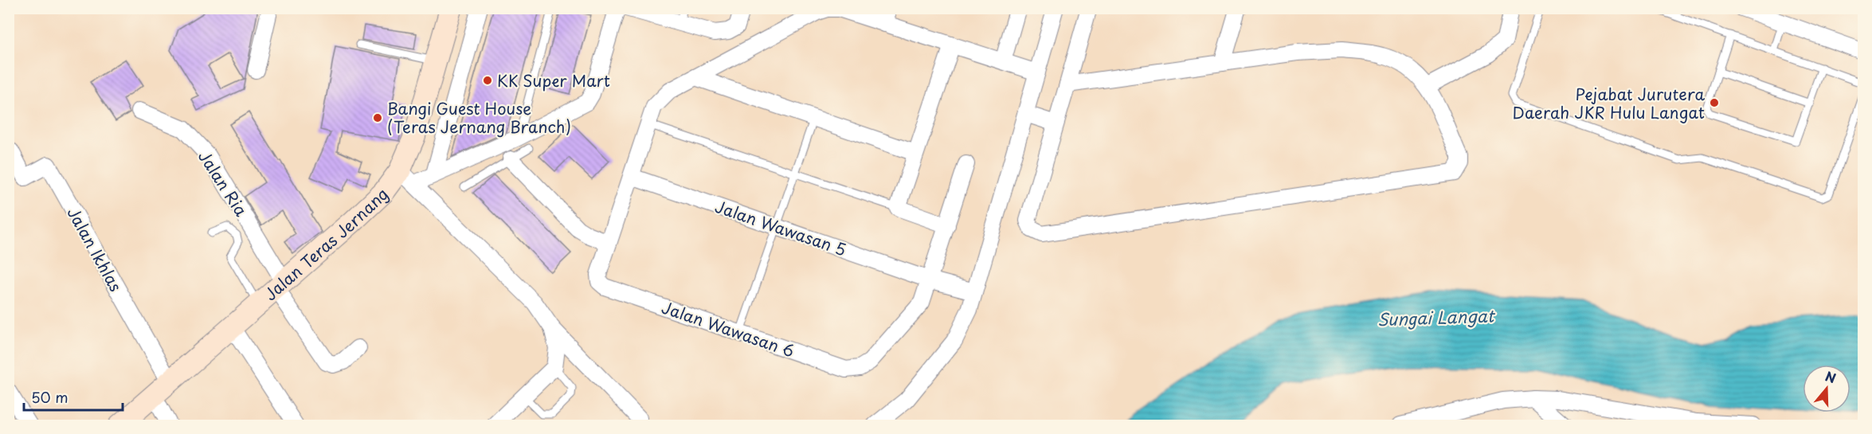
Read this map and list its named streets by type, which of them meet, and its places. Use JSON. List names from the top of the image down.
{
  "streets": {
    "main road": ["Jalan Teras Jernang"],
    "street": [
      "Jalan Ria",
      "Jalan Wawasan 5",
      "Jalan Ikhlas",
      "Jalan Wawasan 6"
    ]
  },
  "crossings": [
    ["Jalan Ria", "Jalan Teras Jernang"],
    ["Jalan Wawasan 5", "Jalan Wawasan 6"],
    ["Jalan Teras Jernang", "Jalan Ikhlas"]
  ],
  "water": ["Sungai Langat"],
  "places": ["KK Super Mart", "Pejabat Jurutera Daerah JKR Hulu Langat", "Bangi Guest House (Teras Jernang Branch)"],
  "scale_bar": "50 m",
  "north": "top"
}
